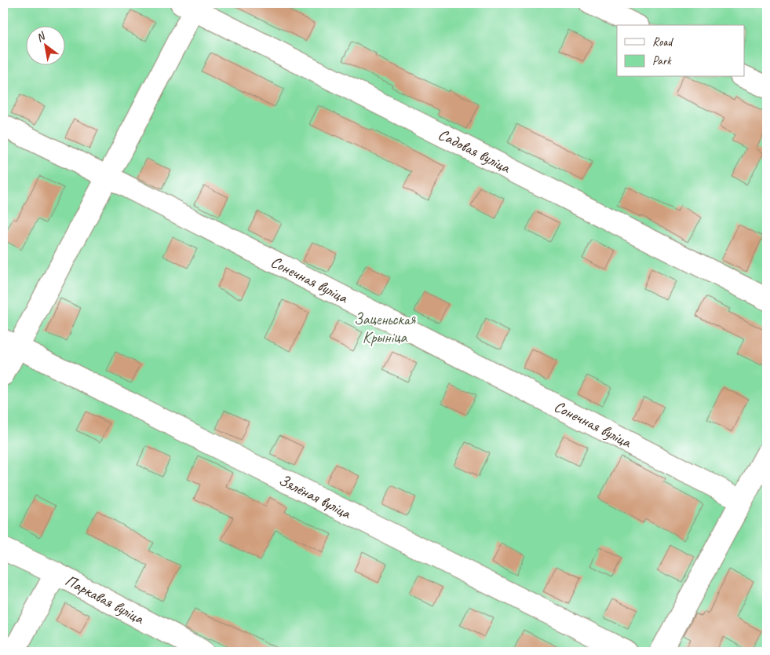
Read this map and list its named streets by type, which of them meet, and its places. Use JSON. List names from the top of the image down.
{
  "streets": {
    "street": [
      "Садовая вуліца",
      "Сонечная вуліца",
      "Зялёная вуліца",
      "Паркавая вуліца"
    ]
  },
  "parks": ["Заценьская Крыніца"],
  "legend": ["Road", "Park"],
  "north": "top left"
}
